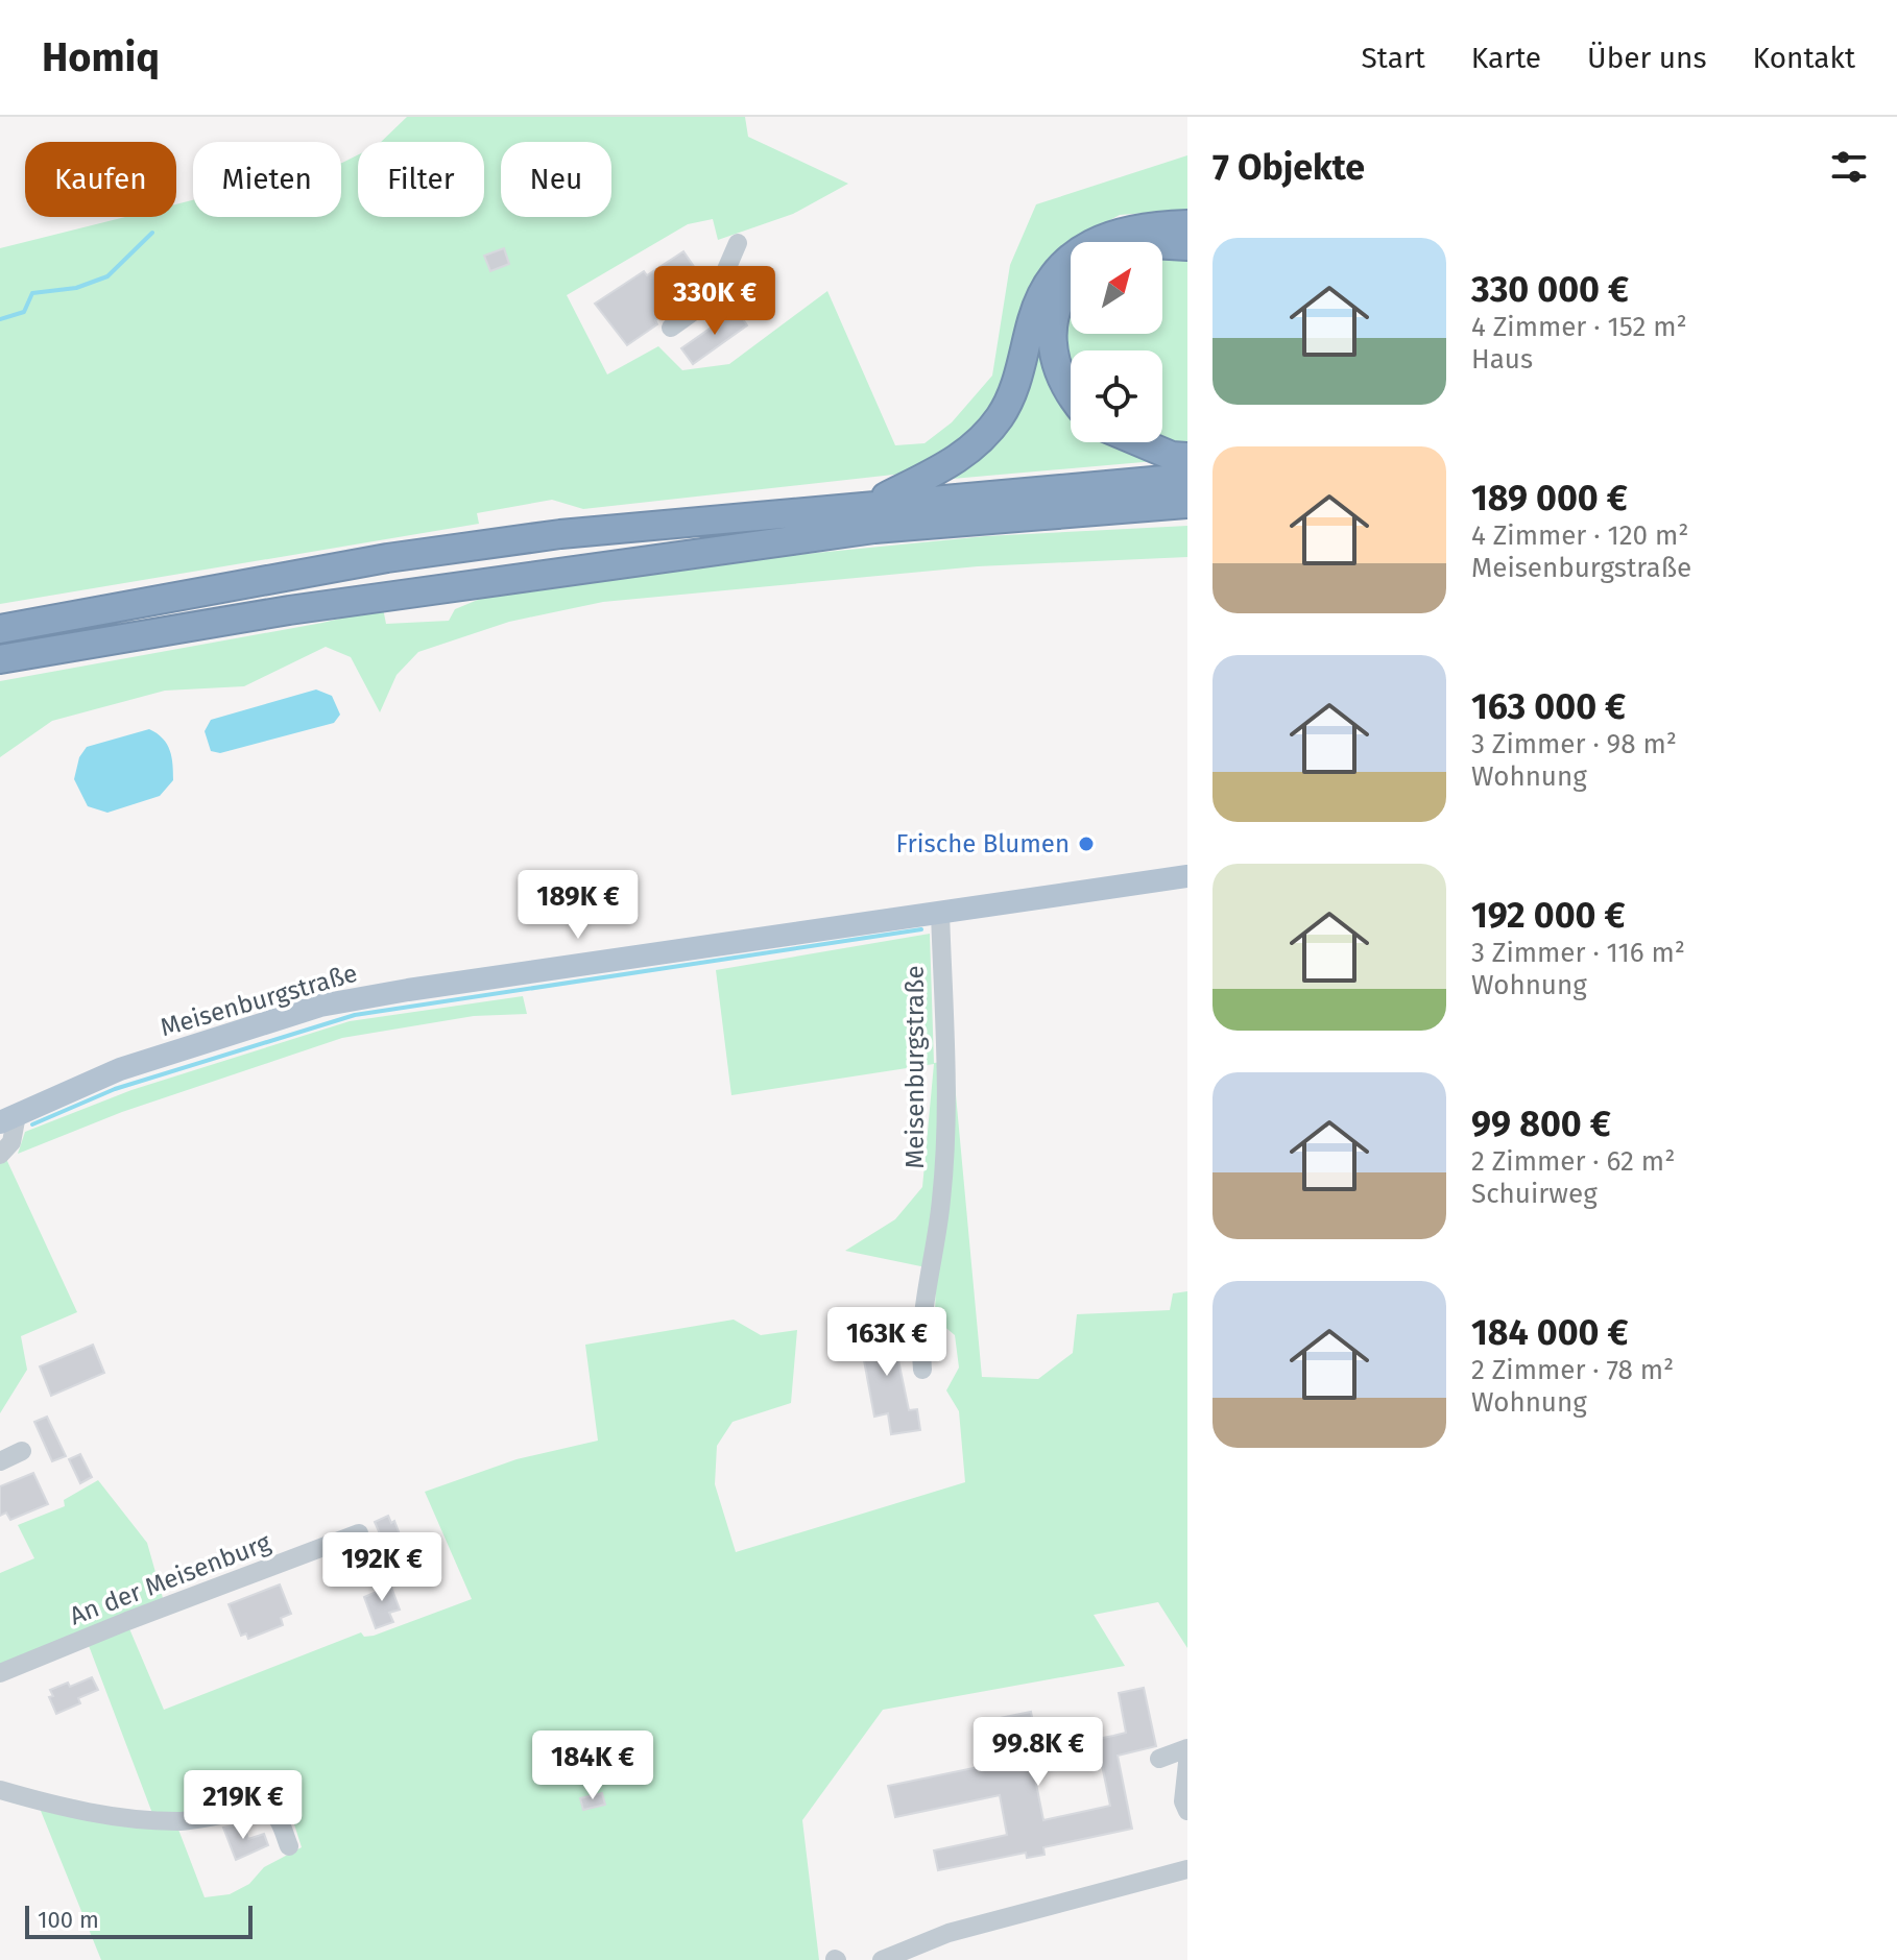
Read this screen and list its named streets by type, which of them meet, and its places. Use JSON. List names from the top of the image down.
{
  "streets": {
    "main road": ["Meisenburgstraße"],
    "street": ["An der Meisenburg"]
  },
  "places": ["Frische Blumen"],
  "scale_bar": "100 m",
  "north": "top right",
  "page": {
    "header": "Homiq",
    "nav": [
      "Start",
      "Karte",
      "Über uns",
      "Kontakt"
    ],
    "heading": "7 Objekte",
    "chip": [
      "Kaufen",
      "Mieten",
      "Filter",
      "Neu"
    ],
    "list": [
      {
        "name": "330 000 €",
        "note": "4 Zimmer · 152 m² · Haus"
      },
      {
        "name": "189 000 €",
        "note": "4 Zimmer · 120 m² · Meisenburgstraße"
      },
      {
        "name": "163 000 €",
        "note": "3 Zimmer · 98 m² · Wohnung"
      },
      {
        "name": "192 000 €",
        "note": "3 Zimmer · 116 m² · Wohnung"
      },
      {
        "name": "99 800 €",
        "note": "2 Zimmer · 62 m² · Schuirweg"
      },
      {
        "name": "184 000 €",
        "note": "2 Zimmer · 78 m² · Wohnung"
      }
    ],
    "price": [
      "330K €",
      "189K €",
      "163K €",
      "192K €",
      "99.8K €",
      "184K €",
      "219K €"
    ],
    "scale": "100 m"
  }
}
